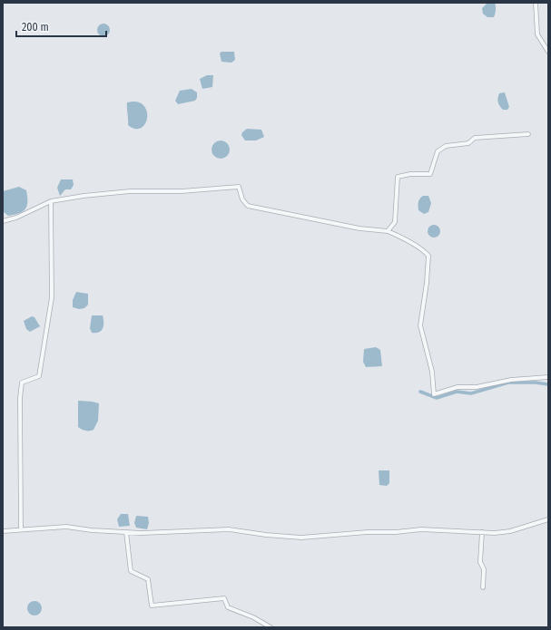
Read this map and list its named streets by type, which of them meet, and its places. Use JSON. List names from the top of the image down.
{
  "scale_bar": "200 m"
}
